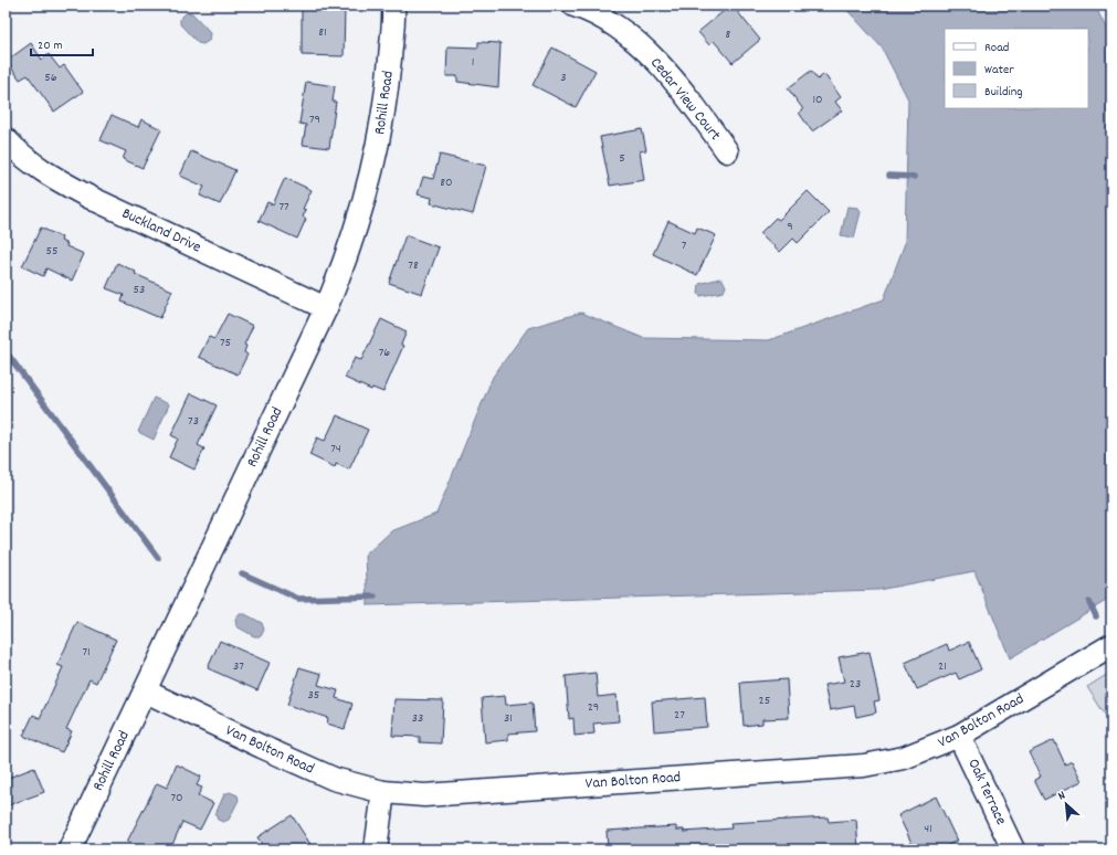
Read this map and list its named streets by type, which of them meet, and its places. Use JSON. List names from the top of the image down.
{
  "streets": {
    "street": [
      "Cedar View Court",
      "Rohill Road",
      "Buckland Drive",
      "Van Bolton Road",
      "Oak Terrace"
    ]
  },
  "crossings": [
    ["Rohill Road", "Buckland Drive"],
    ["Rohill Road", "Van Bolton Road"],
    ["Van Bolton Road", "Oak Terrace"]
  ],
  "house_numbers": [
    "81",
    "8",
    "1",
    "56",
    "3",
    "10",
    "79",
    "5",
    "80",
    "77",
    "9",
    "7",
    "55",
    "78",
    "53",
    "75",
    "76",
    "73",
    "74",
    "71",
    "37",
    "21",
    "23",
    "35",
    "25",
    "29",
    "27",
    "33",
    "31",
    "70",
    "41"
  ],
  "legend": ["Road", "Water", "Building"],
  "scale_bar": "20 m",
  "north": "top left"
}
